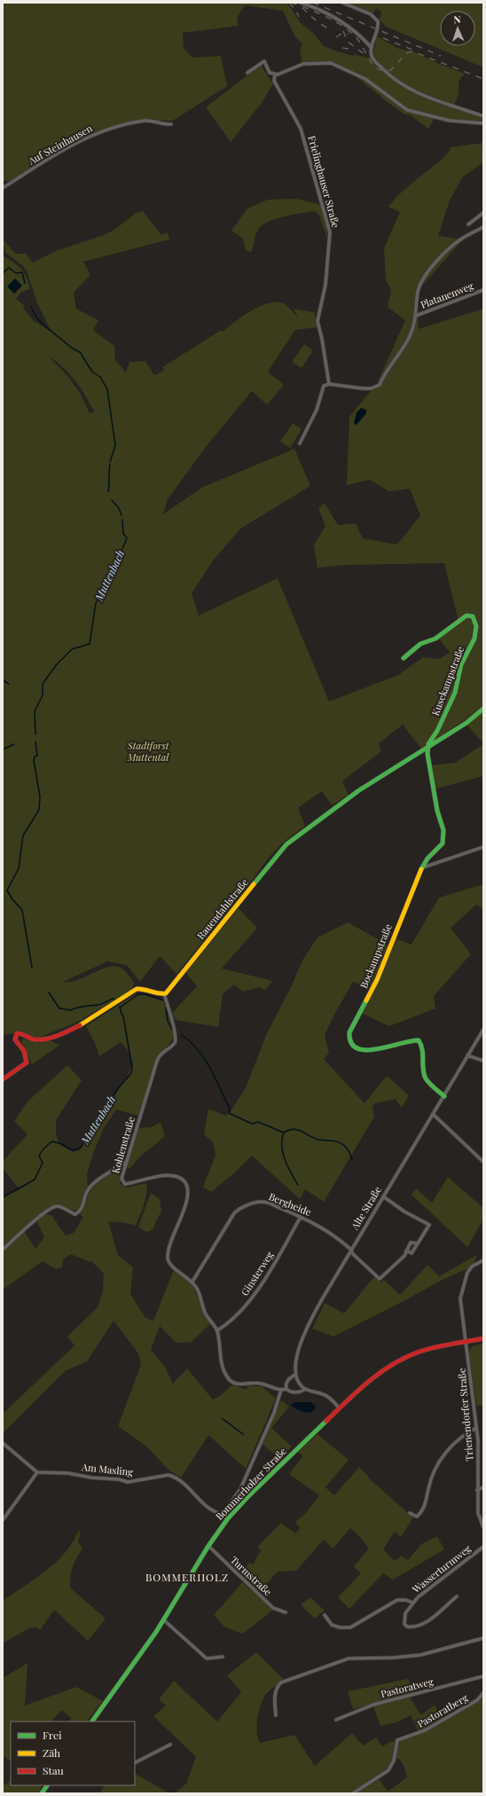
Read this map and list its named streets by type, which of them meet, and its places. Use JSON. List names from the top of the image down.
{
  "streets": {
    "street": [
      "Auf Steinhausen",
      "Frielinghauser Straße",
      "Platanenweg",
      "Kusekampstraße",
      "Rauendahlstraße",
      "Bockampstraße",
      "Kohlenstraße",
      "Bergheide",
      "Alte Straße",
      "Ginsterweg",
      "Trienendorfer Straße",
      "Am Masling",
      "Bommerholzer Straße",
      "Wasserturmweg",
      "Turmstraße",
      "Pastoratweg",
      "Pastoratberg"
    ]
  },
  "crossings": [
    ["Kusekampstraße", "Rauendahlstraße"],
    ["Kusekampstraße", "Bockampstraße"],
    ["Rauendahlstraße", "Bockampstraße"],
    ["Rauendahlstraße", "Kohlenstraße"],
    ["Bockampstraße", "Alte Straße"],
    ["Kohlenstraße", "Bergheide"],
    ["Kohlenstraße", "Ginsterweg"],
    ["Bergheide", "Alte Straße"],
    ["Bergheide", "Ginsterweg"],
    ["Trienendorfer Straße", "Bommerholzer Straße"],
    ["Am Masling", "Bommerholzer Straße"],
    ["Bommerholzer Straße", "Turmstraße"]
  ],
  "districts": ["BOMMERHOLZ"],
  "water": ["Muttenbach"],
  "parks": ["Stadtforst Muttental"],
  "legend": ["Frei", "Zäh", "Stau"],
  "north": "top"
}
